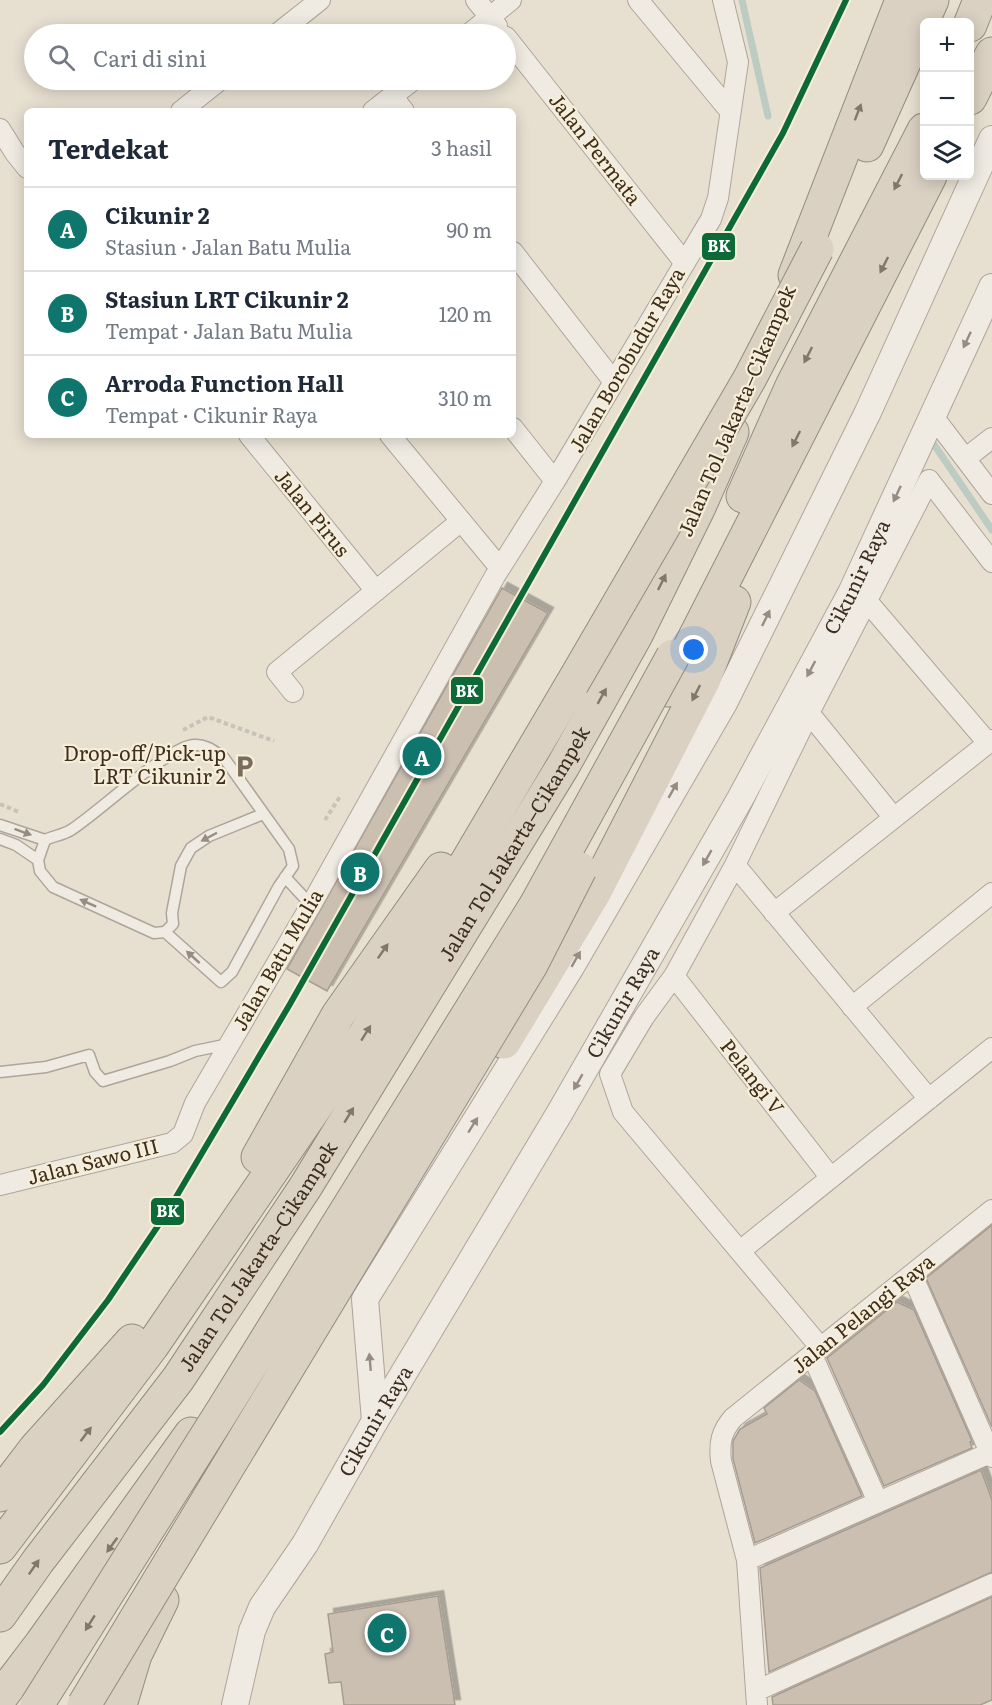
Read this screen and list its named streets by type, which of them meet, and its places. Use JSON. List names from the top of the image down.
{
  "streets": {
    "highway": ["Jalan Tol Jakarta–Cikampek"],
    "street": [
      "Jalan Permata",
      "Jalan Borobudur Raya",
      "Jalan Pirus",
      "Cikunir Raya",
      "Jalan Batu Mulia",
      "Pelangi V",
      "Jalan Sawo III",
      "Jalan Pelangi Raya"
    ]
  },
  "crossings": [
    ["Jalan Permata", "Jalan Borobudur Raya"],
    ["Jalan Borobudur Raya", "Jalan Batu Mulia"],
    ["Jalan Batu Mulia", "Jalan Sawo III"]
  ],
  "places": {
    "parking": ["Drop-off/Pick-up LRT Cikunir 2"]
  },
  "lines": ["transit line BK"],
  "page": {
    "map_buttons": ["+", "−"],
    "search": "Cari di sini",
    "heading": ["Terdekat", "3 hasil"],
    "list": [
      {
        "mark": "A",
        "name": "Cikunir 2",
        "note": "Stasiun · Jalan Batu Mulia",
        "value": "90 m"
      },
      {
        "mark": "B",
        "name": "Stasiun LRT Cikunir 2",
        "note": "Tempat · Jalan Batu Mulia",
        "value": "120 m"
      },
      {
        "mark": "C",
        "name": "Arroda Function Hall",
        "note": "Tempat · Cikunir Raya",
        "value": "310 m"
      }
    ],
    "pins": ["A", "B", "C"]
  }
}
